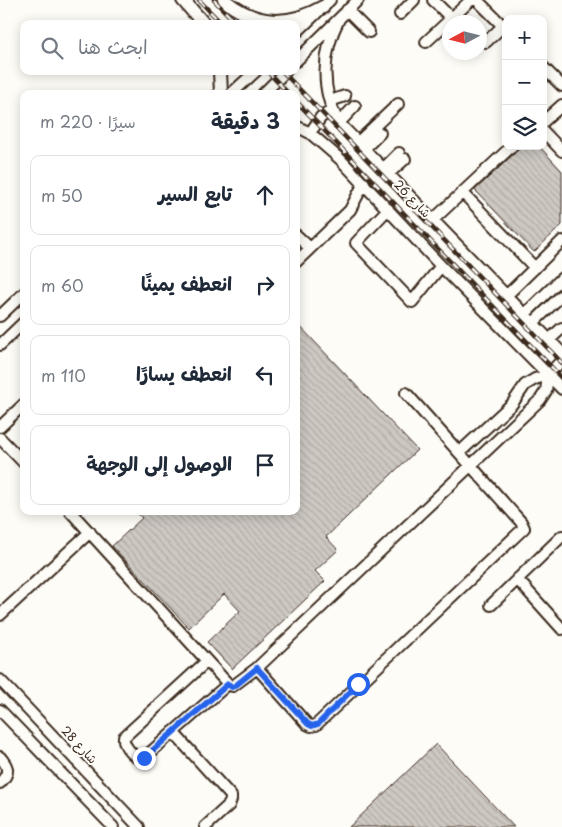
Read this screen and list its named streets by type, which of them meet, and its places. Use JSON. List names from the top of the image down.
{
  "streets": {
    "street": ["شارع 26", "شارع 28"]
  },
  "north": "left",
  "page": {
    "map_buttons": ["+", "−"],
    "search": "ابحث هنا",
    "heading": ["3 دقيقة", "سيرًا · 220 m"],
    "list": [
      ["تابع السير", "50 m"],
      ["انعطف يمينًا", "60 m"],
      ["انعطف يسارًا", "110 m"],
      "الوصول إلى الوجهة"
    ]
  }
}
